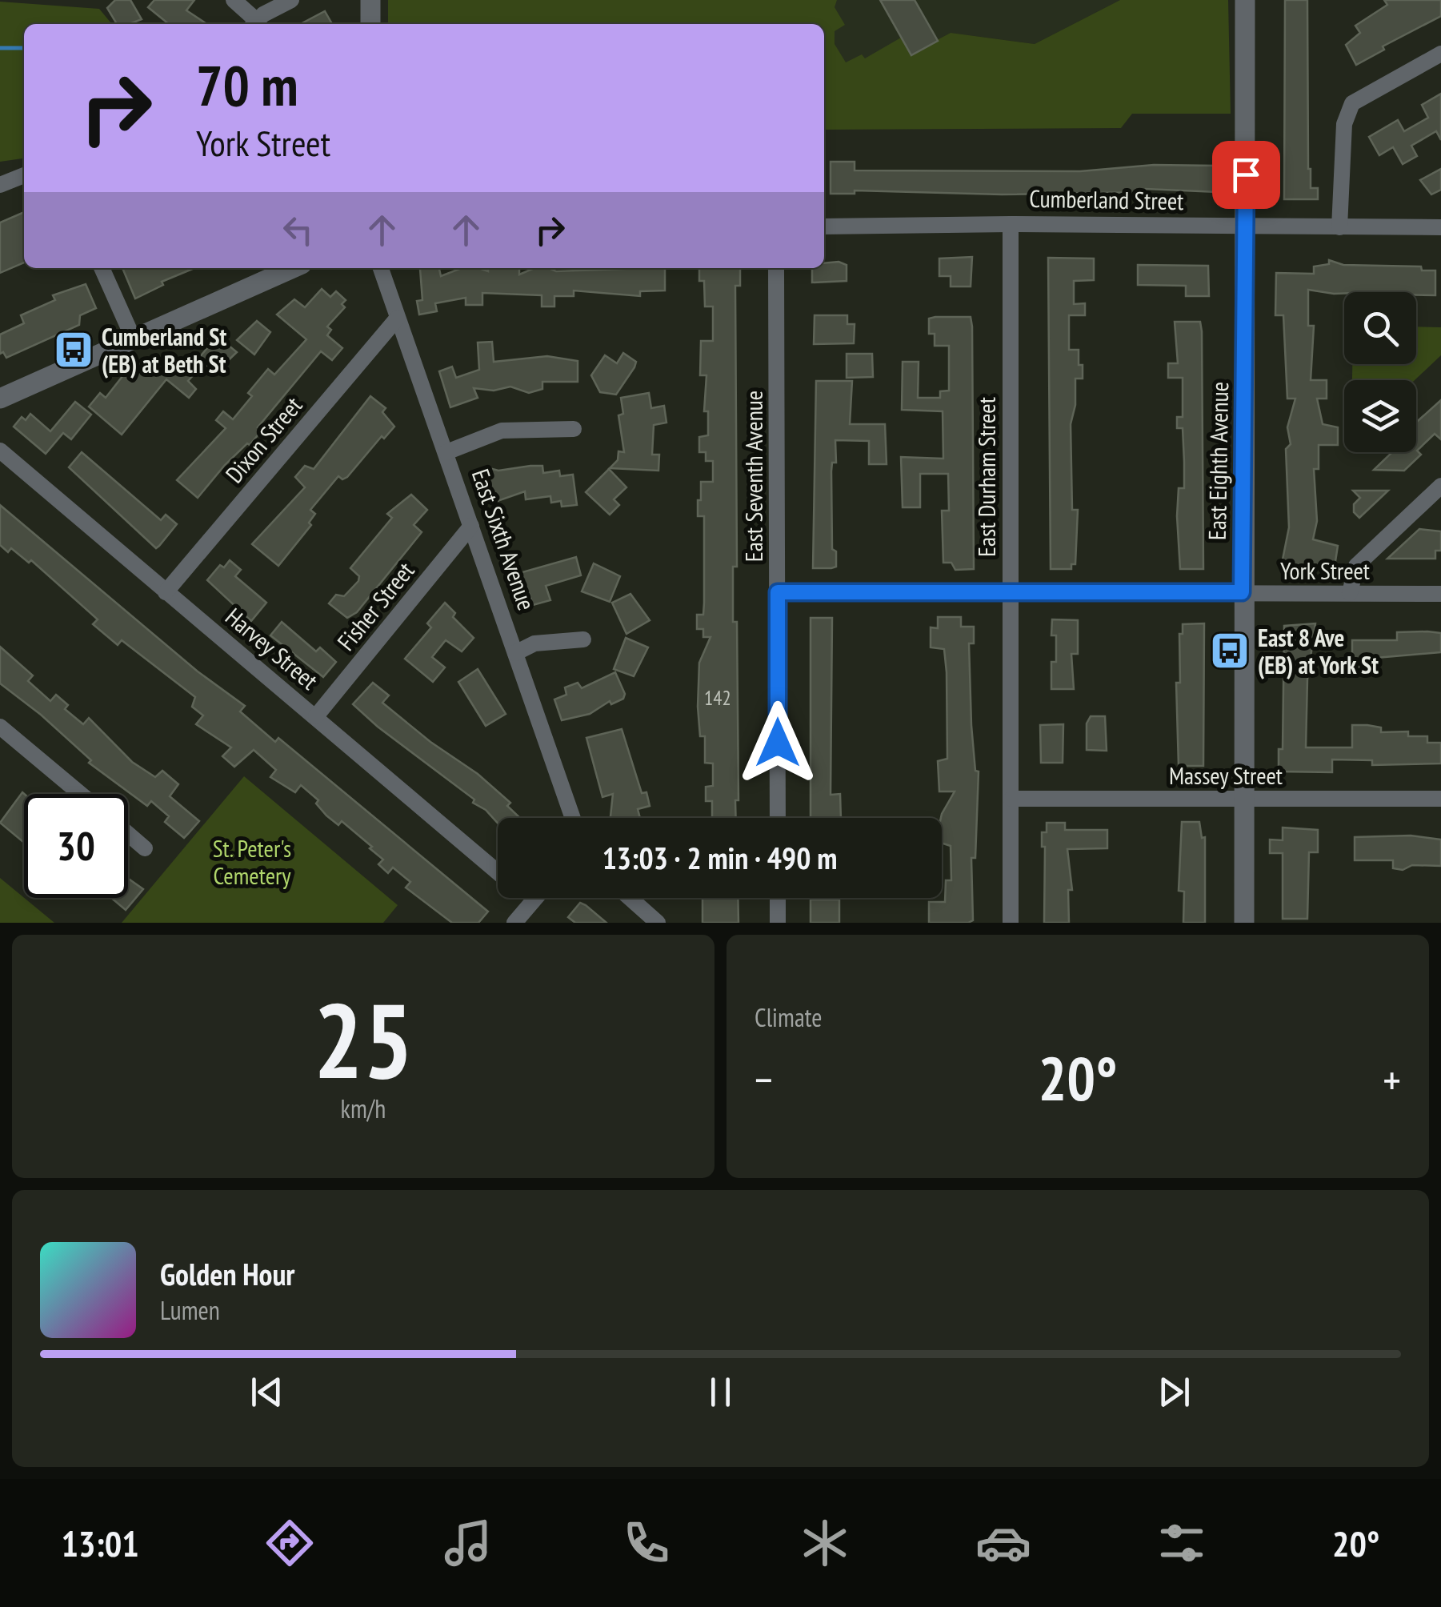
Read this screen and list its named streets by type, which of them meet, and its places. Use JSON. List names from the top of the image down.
{
  "streets": {
    "street": [
      "Cumberland Street",
      "Dixon Street",
      "East Eighth Avenue",
      "East Seventh Avenue",
      "East Durham Street",
      "East Sixth Avenue",
      "York Street",
      "Fisher Street",
      "Harvey Street",
      "Massey Street"
    ]
  },
  "crossings": [
    ["Cumberland Street", "East Eighth Avenue"],
    ["Cumberland Street", "East Durham Street"],
    ["Dixon Street", "East Sixth Avenue"],
    ["Dixon Street", "Harvey Street"],
    ["East Eighth Avenue", "York Street"],
    ["East Eighth Avenue", "Massey Street"],
    ["East Seventh Avenue", "York Street"],
    ["East Durham Street", "York Street"],
    ["East Durham Street", "Massey Street"],
    ["East Sixth Avenue", "Fisher Street"],
    ["Fisher Street", "Harvey Street"]
  ],
  "parks": ["St. Peter's Cemetery"],
  "places": {
    "bus stop": ["Cumberland St (EB) at Beth St", "East 8 Ave (EB) at York St"]
  },
  "house_numbers": ["142"],
  "page": {
    "turn": ["70 m", "York Street"],
    "limit": "30",
    "trip": "13:03 · 2 min · 490 m",
    "tile": [
      ["25", "km/h"],
      "Climate"
    ],
    "heat": ["−", "20°", "+"],
    "song": ["Golden Hour", "Lumen"],
    "tabs": ["13:01", "20°"]
  }
}
